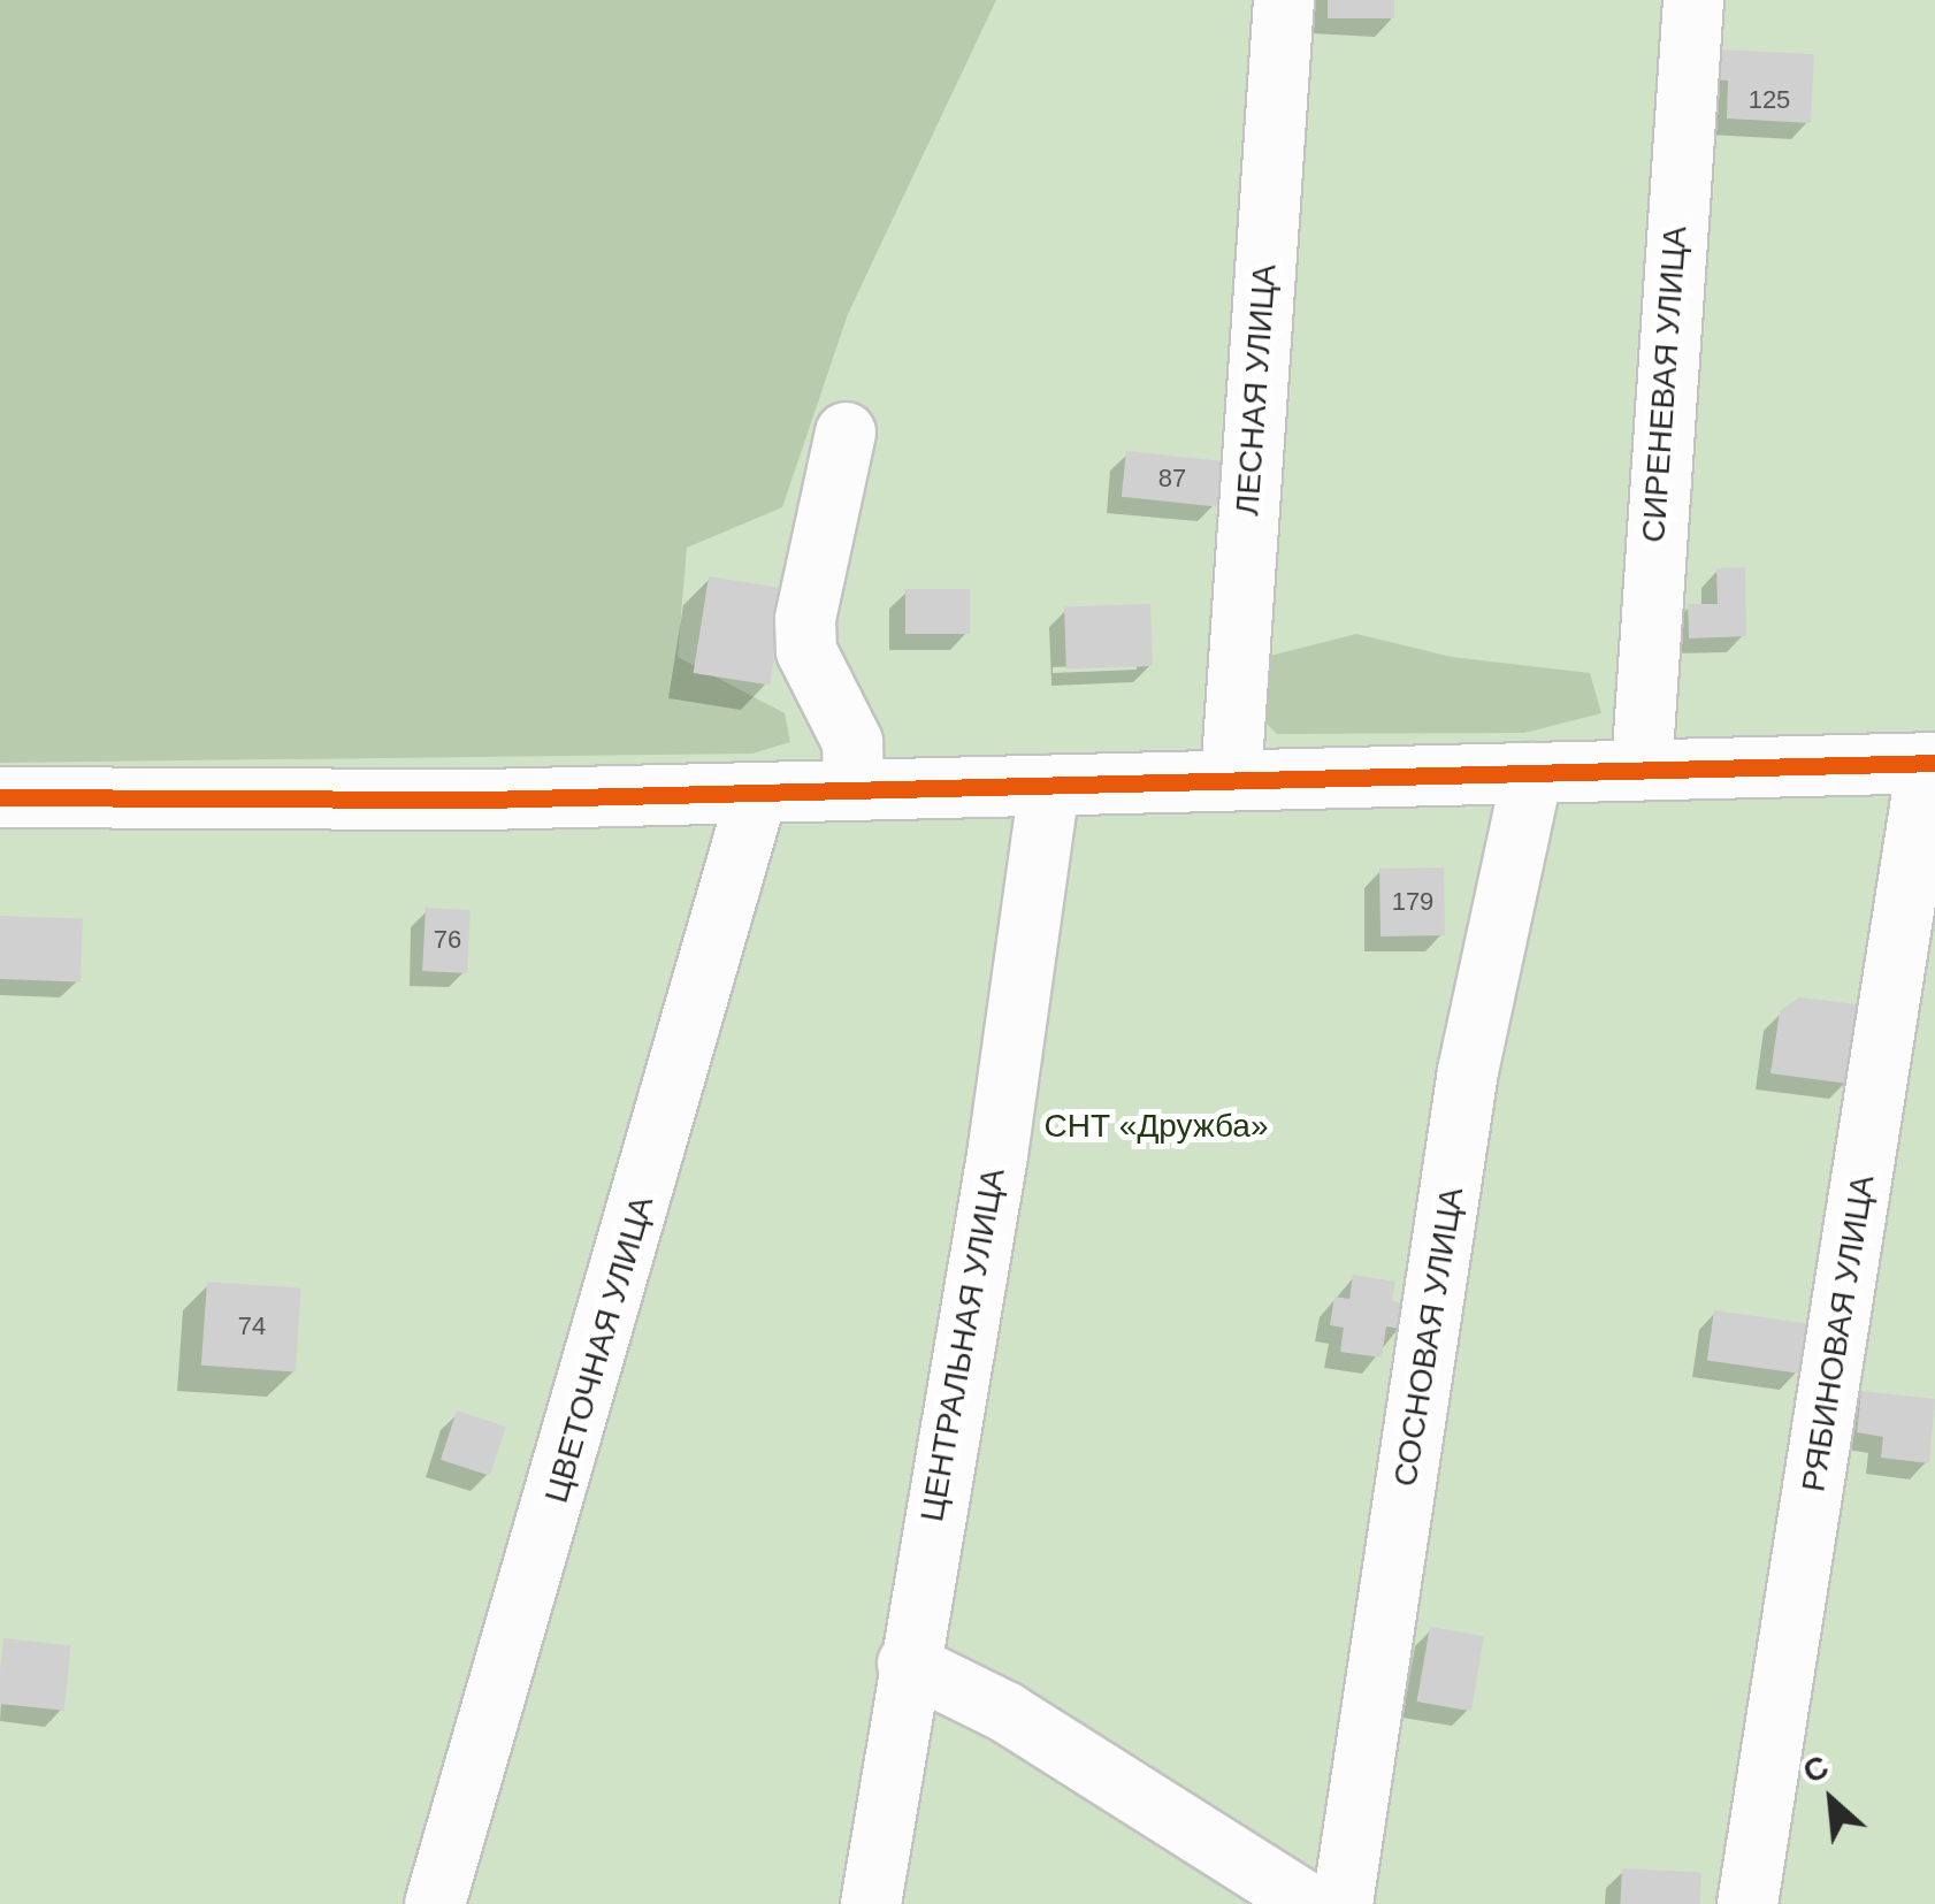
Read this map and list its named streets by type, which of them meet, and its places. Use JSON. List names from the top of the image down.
{
  "streets": {
    "street": [
      "СИРЕНЕВАЯ УЛИЦА",
      "ЛЕСНАЯ УЛИЦА",
      "РЯБИНОВАЯ УЛИЦА",
      "СОСНОВАЯ УЛИЦА",
      "ЦЕНТРАЛЬНАЯ УЛИЦА",
      "ЦВЕТОЧНАЯ УЛИЦА"
    ]
  },
  "parks": ["СНТ «Дружба»"],
  "house_numbers": [
    "125",
    "87",
    "179",
    "76",
    "74"
  ],
  "north": "top left"
}
